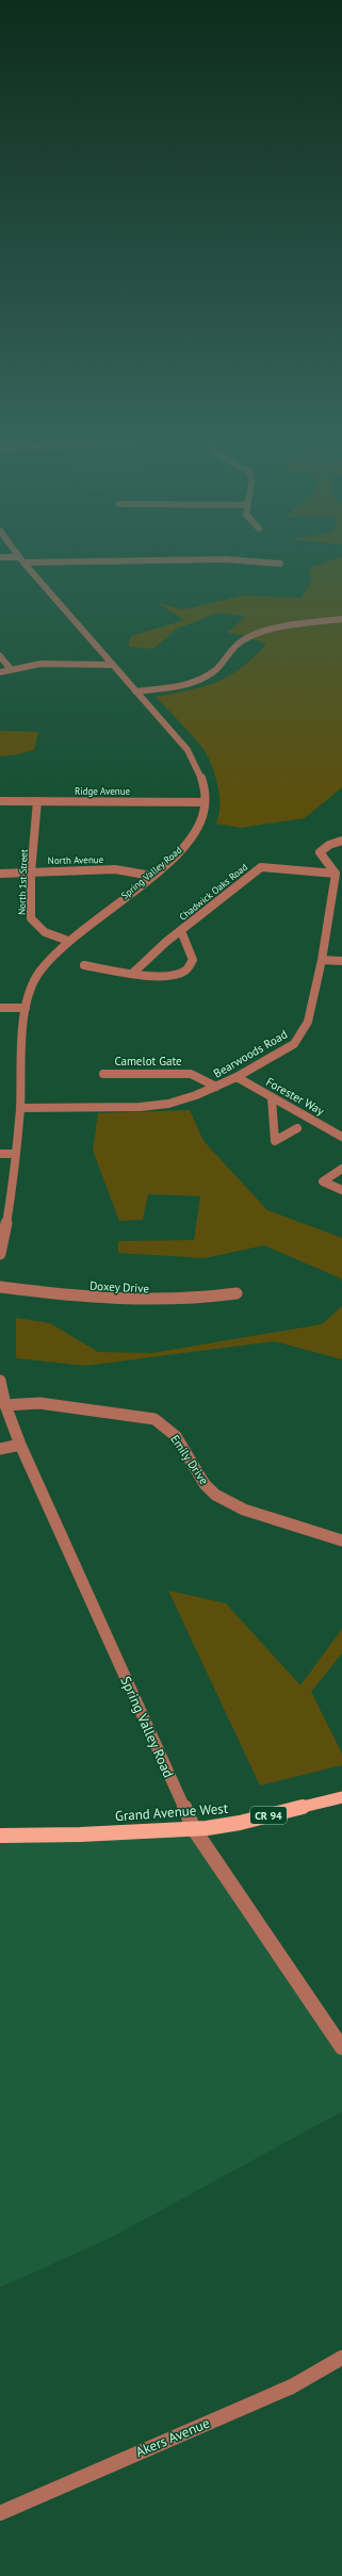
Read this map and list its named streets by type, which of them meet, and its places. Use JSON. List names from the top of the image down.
{
  "streets": {
    "main road": ["Grand Avenue West", "CR 94"],
    "street": [
      "Ridge Avenue",
      "North Avenue",
      "Spring Valley Road",
      "North 1st Street",
      "Chadwick Oaks Road",
      "Bearwoods Road",
      "Camelot Gate",
      "Forester Way",
      "Doxey Drive",
      "Emily Drive",
      "Akers Avenue"
    ]
  },
  "crossings": [
    ["Ridge Avenue", "Spring Valley Road"],
    ["Ridge Avenue", "North 1st Street"],
    ["North Avenue", "Spring Valley Road"],
    ["North Avenue", "North 1st Street"],
    ["Spring Valley Road", "North 1st Street"],
    ["Spring Valley Road", "Bearwoods Road"],
    ["Spring Valley Road", "Emily Drive"],
    ["Spring Valley Road", "Grand Avenue West"],
    ["Chadwick Oaks Road", "Bearwoods Road"],
    ["Bearwoods Road", "Camelot Gate"],
    ["Bearwoods Road", "Forester Way"]
  ]
}
